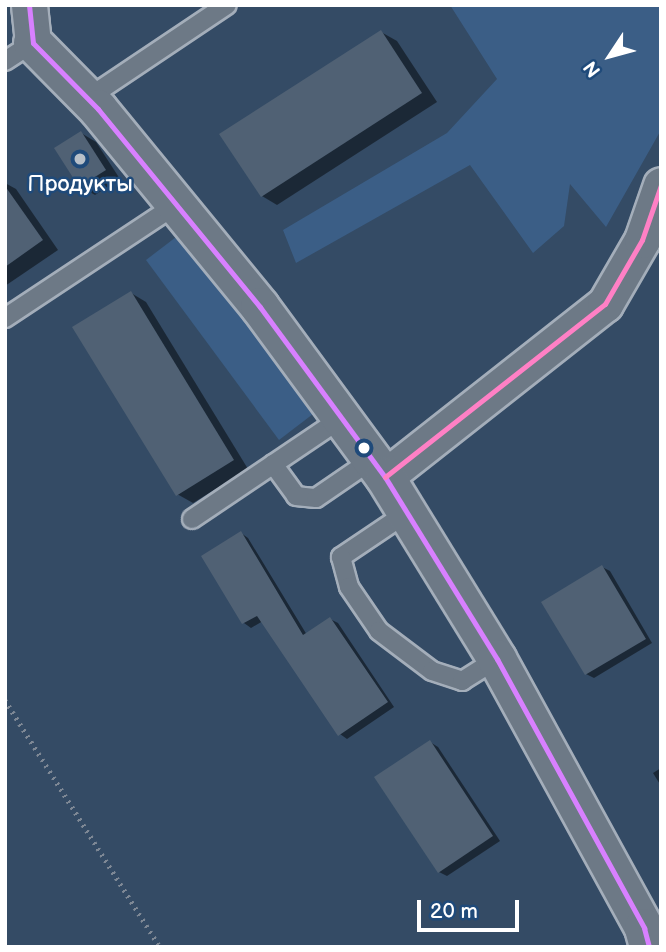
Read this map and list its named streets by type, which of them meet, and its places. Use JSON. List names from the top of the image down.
{
  "places": ["Продукты"],
  "scale_bar": "20 m",
  "north": "bottom left"
}
